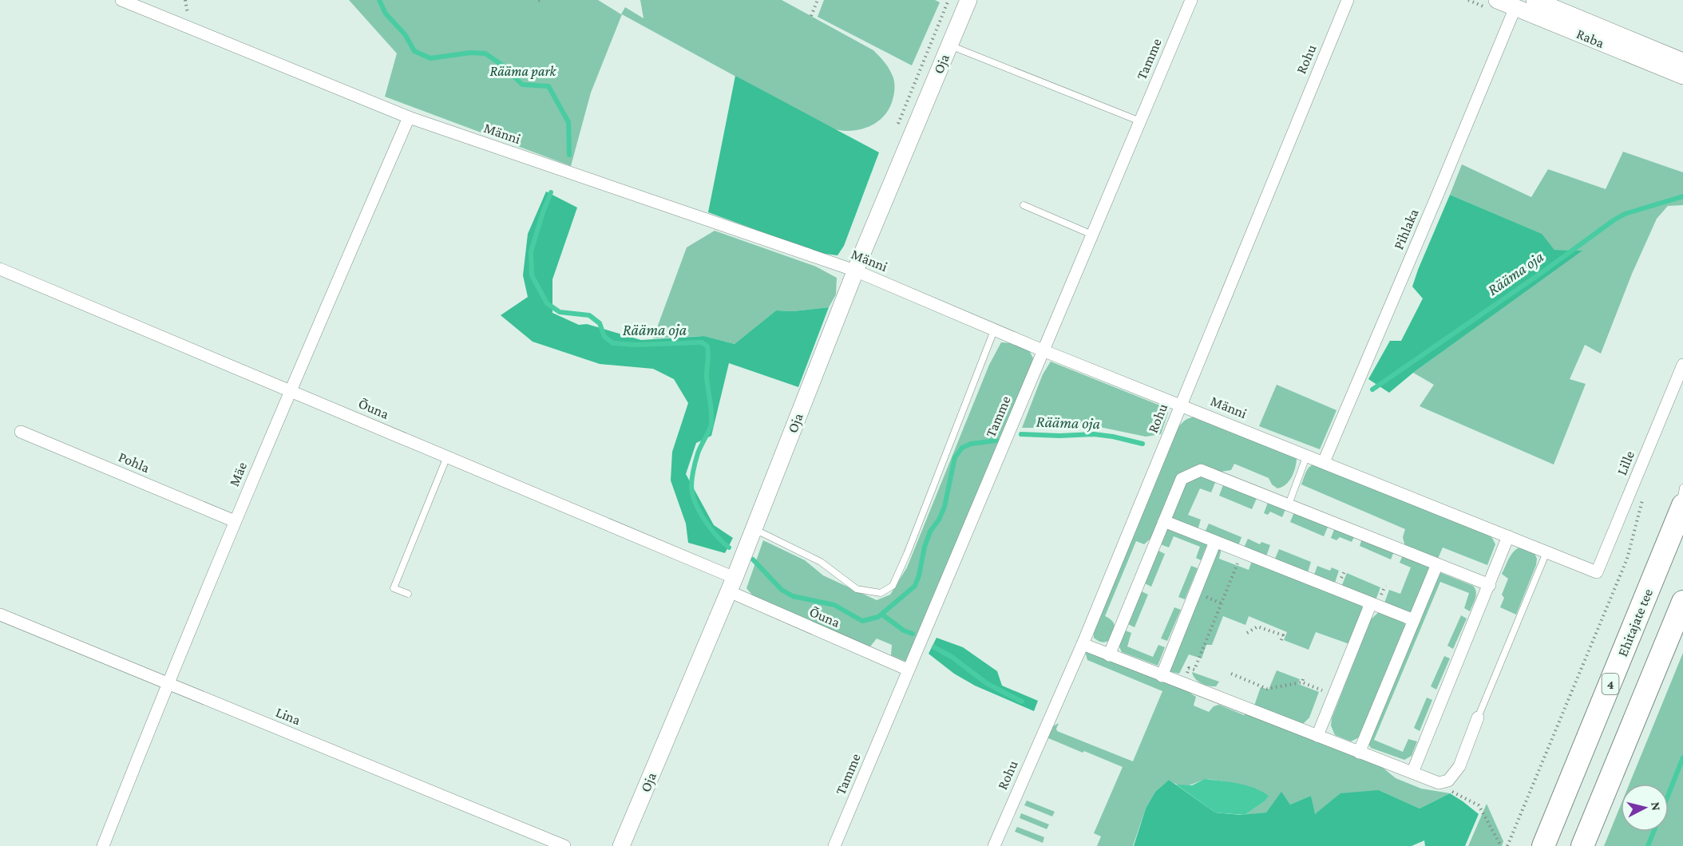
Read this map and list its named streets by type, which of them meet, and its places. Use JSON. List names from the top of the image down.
{
  "streets": {
    "highway": ["Ehitajate tee", "4"],
    "street": [
      "Raba",
      "Tamme",
      "Rohu",
      "Oja",
      "Männi",
      "Pihlaka",
      "Õuna",
      "Pohla",
      "Lille",
      "Mäe",
      "Lina"
    ]
  },
  "crossings": [
    ["Raba", "Pihlaka"],
    ["Tamme", "Männi"],
    ["Tamme", "Õuna"],
    ["Rohu", "Männi"],
    ["Oja", "Männi"],
    ["Oja", "Õuna"],
    ["Männi", "Pihlaka"],
    ["Männi", "Lille"],
    ["Männi", "Mäe"],
    ["Õuna", "Mäe"],
    ["Pohla", "Mäe"],
    ["Mäe", "Lina"]
  ],
  "water": ["Rääma oja"],
  "parks": ["Rääma park"],
  "north": "right"
}
